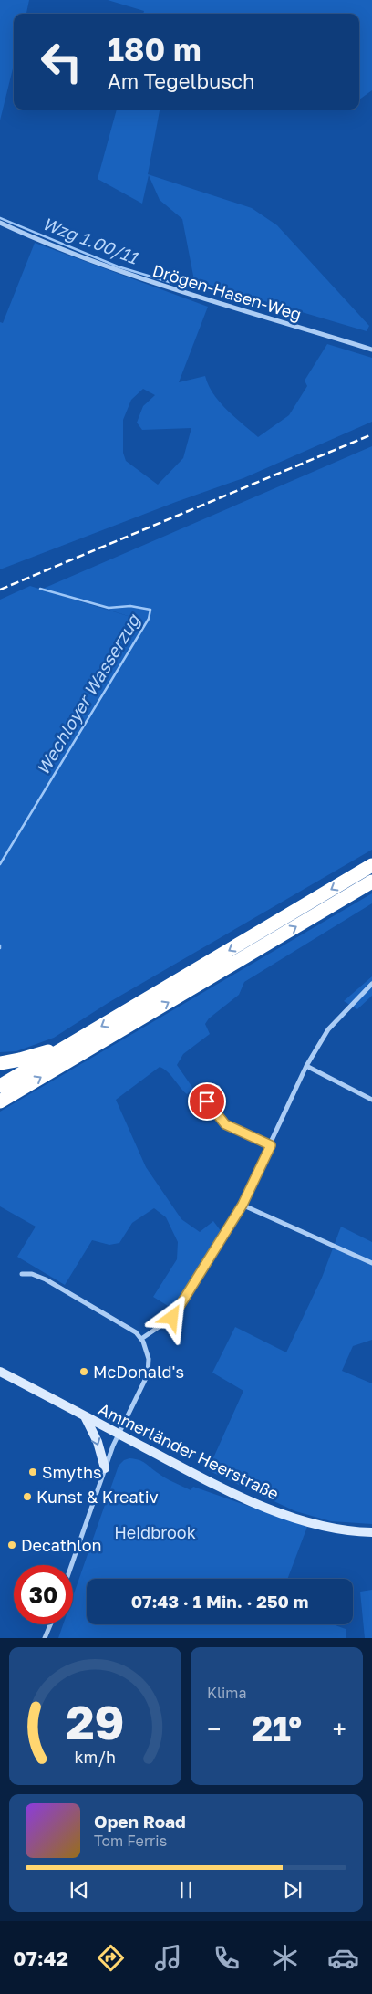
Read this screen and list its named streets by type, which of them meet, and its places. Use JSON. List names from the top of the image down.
{
  "streets": {
    "street": ["Drögen-Hasen-Weg", "Ammerländer Heerstraße"]
  },
  "water": ["Wzg 1.00/11", "Wechloyer Wasserzug"],
  "parks": ["Heidbrook"],
  "places": [
    "McDonald's",
    "Smyths",
    "Kunst & Kreativ",
    "Decathlon"
  ],
  "page": {
    "turn": ["180 m", "Am Tegelbusch"],
    "limit": "30",
    "trip": "07:43 · 1 Min. · 250 m",
    "tile": "Klima",
    "heat": ["−", "21°", "+"],
    "song": ["Open Road", "Tom Ferris"],
    "tabs": "07:42",
    "gauge": ["29", "km/h"]
  }
}
